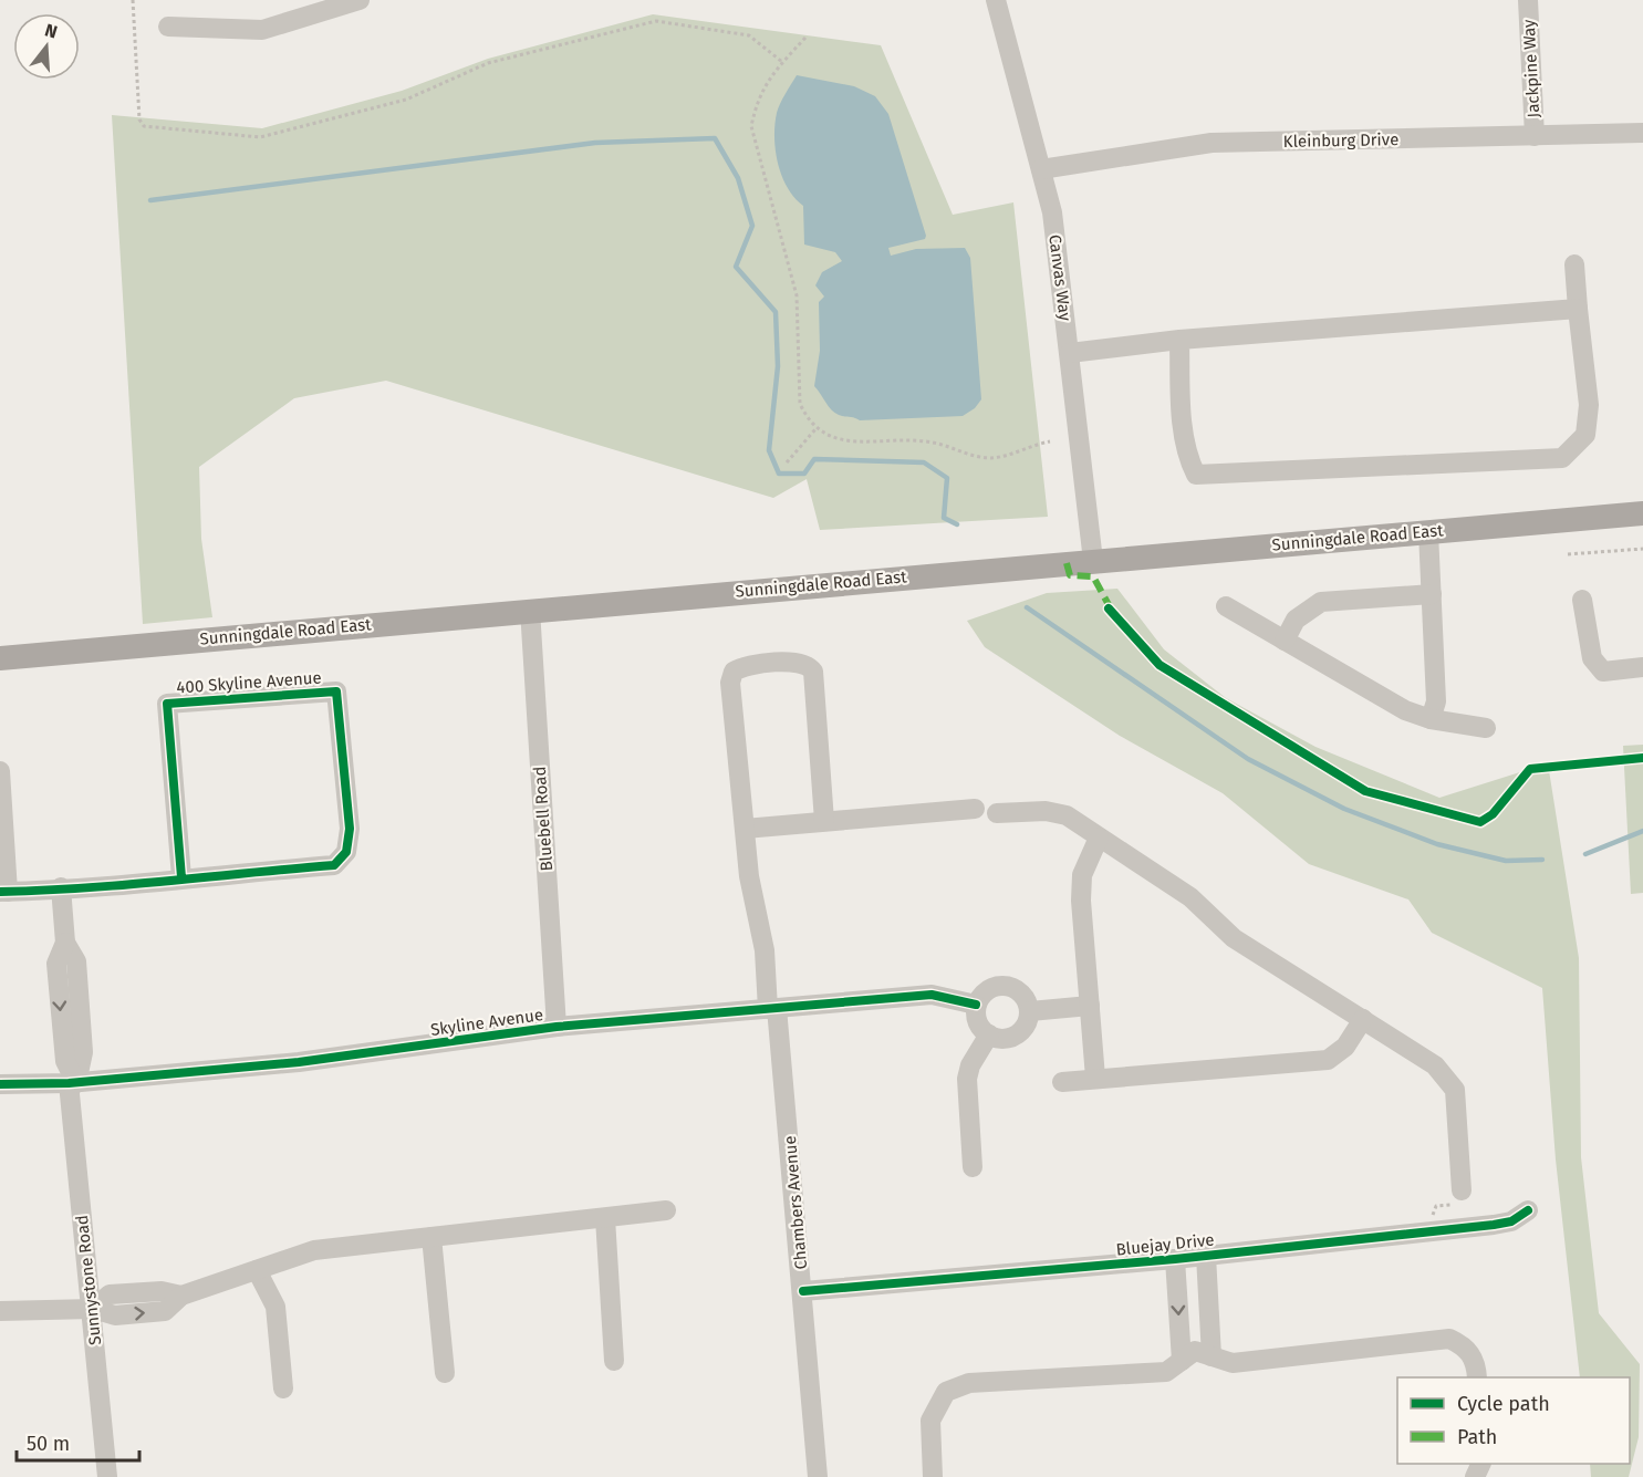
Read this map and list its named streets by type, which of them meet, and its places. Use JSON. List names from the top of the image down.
{
  "streets": {
    "main road": ["Sunningdale Road East"],
    "street": [
      "Jackpine Way",
      "Kleinburg Drive",
      "Canvas Way",
      "400 Skyline Avenue",
      "Bluebell Road",
      "Skyline Avenue",
      "Chambers Avenue",
      "Bluejay Drive",
      "Sunnystone Road"
    ]
  },
  "crossings": [
    ["Jackpine Way", "Kleinburg Drive"],
    ["Kleinburg Drive", "Canvas Way"],
    ["Canvas Way", "Sunningdale Road East"],
    ["Sunningdale Road East", "Bluebell Road"],
    ["Bluebell Road", "Skyline Avenue"],
    ["Skyline Avenue", "Chambers Avenue"],
    ["Skyline Avenue", "Sunnystone Road"],
    ["Chambers Avenue", "Bluejay Drive"]
  ],
  "legend": ["Cycle path", "Path"],
  "scale_bar": "50 m",
  "north": "top"
}
